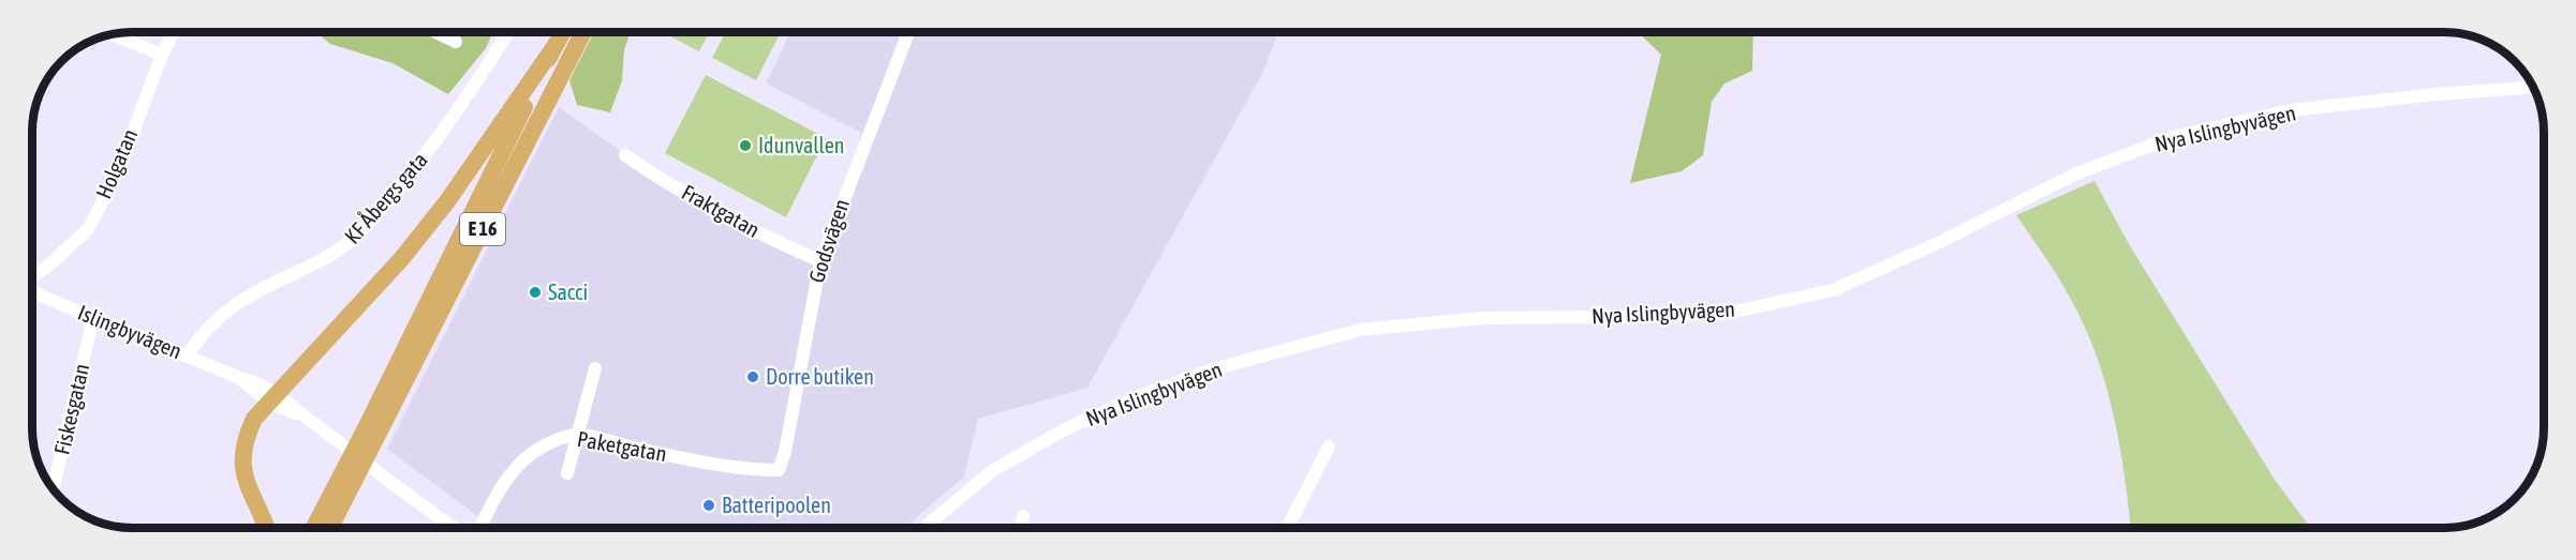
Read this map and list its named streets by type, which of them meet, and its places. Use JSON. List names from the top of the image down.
{
  "streets": {
    "highway": ["E 16"],
    "street": [
      "Nya Islingbyvägen",
      "Holgatan",
      "KF Åbergs gata",
      "Fraktgatan",
      "Godsvägen",
      "Islingbyvägen",
      "Fiskesgatan",
      "Paketgatan"
    ]
  },
  "crossings": [
    ["KF Åbergs gata", "Islingbyvägen"],
    ["Fraktgatan", "Godsvägen"],
    ["Godsvägen", "Paketgatan"],
    ["Islingbyvägen", "Fiskesgatan"]
  ],
  "places": [
    "Idunvallen",
    "Sacci",
    "Dorre butiken",
    "Batteripoolen"
  ]
}
